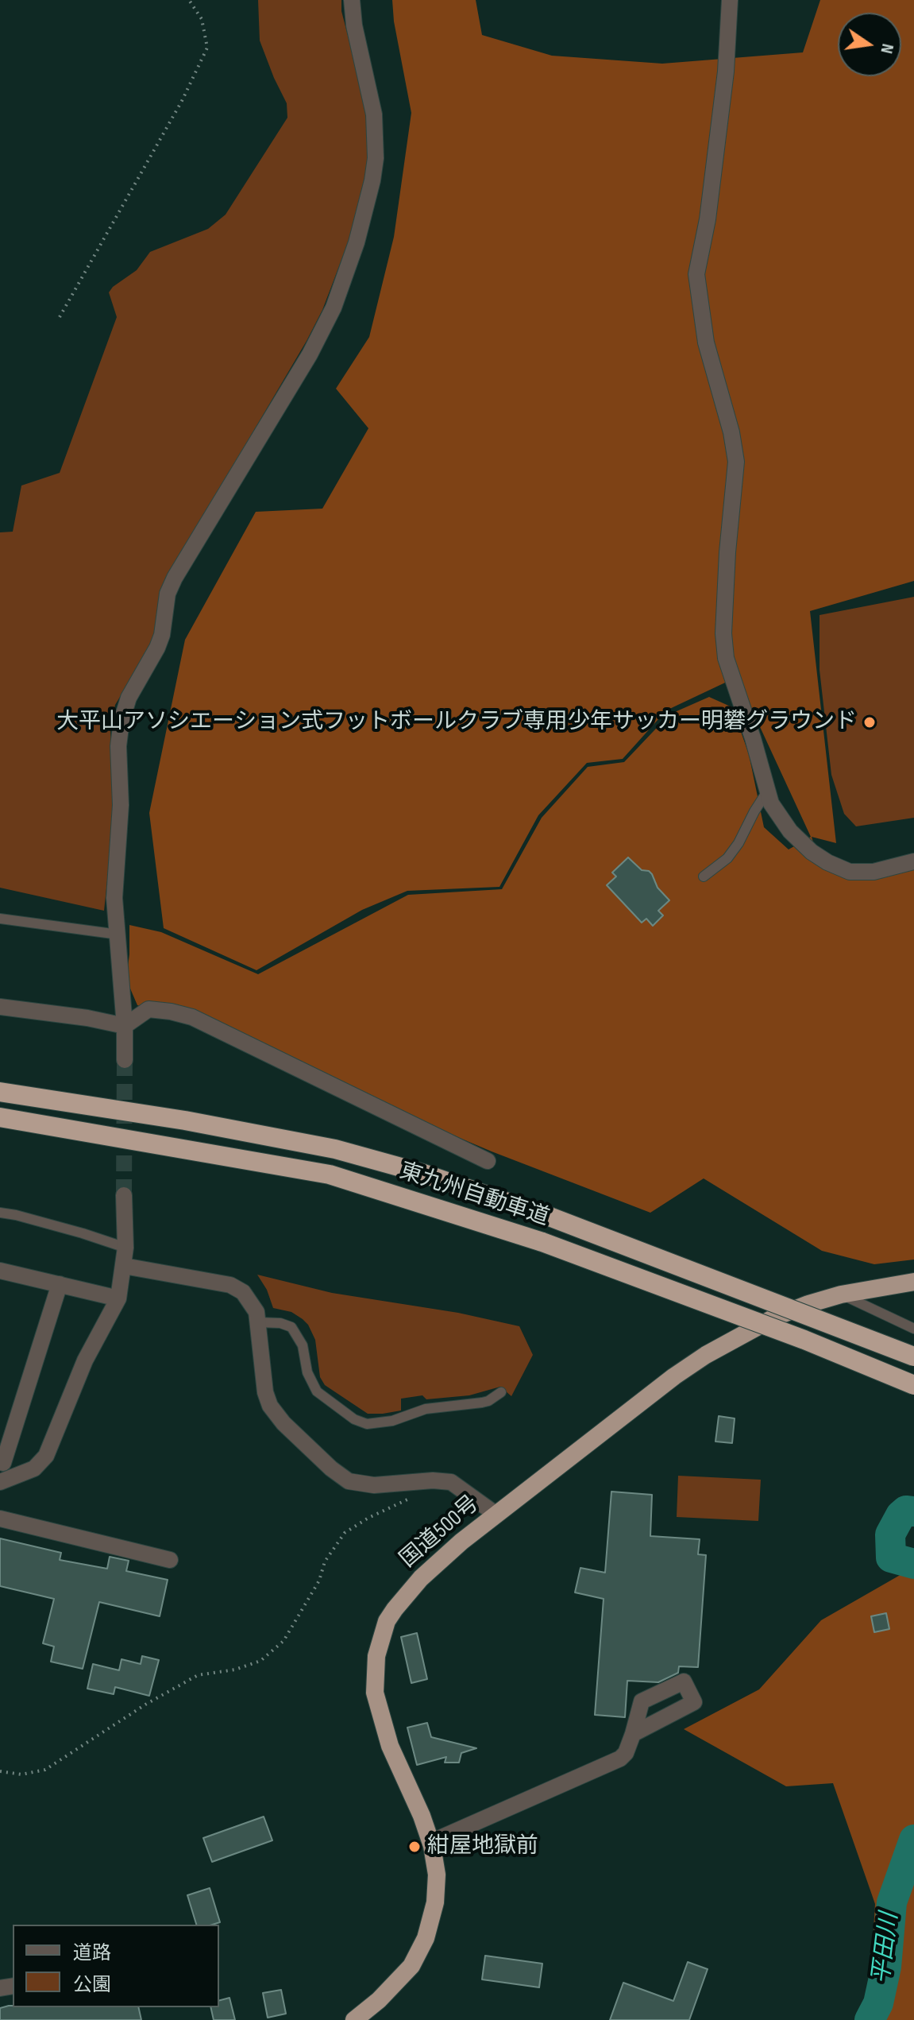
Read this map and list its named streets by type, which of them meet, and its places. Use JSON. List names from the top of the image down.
{
  "streets": {
    "highway": ["東九州自動車道", "国道500号"]
  },
  "water": ["平田川"],
  "places": ["大平山アソシエーション式フットボールクラブ専用少年サッカー明礬グラウンド", "紺屋地獄前"],
  "legend": ["道路", "公園"],
  "north": "right"
}
